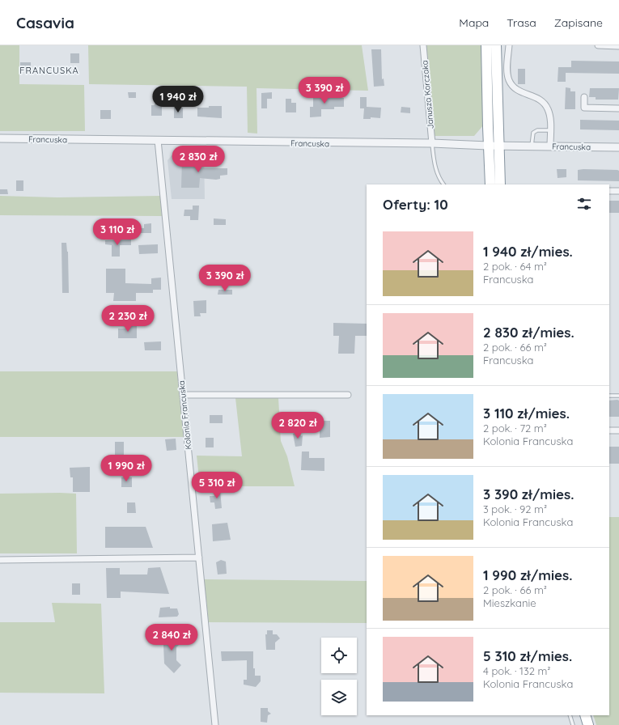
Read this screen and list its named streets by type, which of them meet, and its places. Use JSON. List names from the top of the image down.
{
  "streets": {
    "street": ["Janusza Korczaka", "Francuska", "Kolonia Francuska"]
  },
  "crossings": [
    ["Janusza Korczaka", "Francuska"],
    ["Francuska", "Kolonia Francuska"]
  ],
  "districts": ["FRANCUSKA"],
  "page": {
    "header": "Casavia",
    "nav": ["Mapa", "Trasa", "Zapisane"],
    "price": [
      "3 390 zł",
      "1 940 zł",
      "2 830 zł",
      "3 110 zł",
      "3 390 zł",
      "2 230 zł",
      "2 820 zł",
      "1 990 zł",
      "5 310 zł",
      "2 840 zł"
    ],
    "heading": "Oferty: 10",
    "list": [
      {
        "name": "1 940 zł/mies.",
        "note": "2 pok. · 64 m² · Francuska"
      },
      {
        "name": "2 830 zł/mies.",
        "note": "2 pok. · 66 m² · Francuska"
      },
      {
        "name": "3 110 zł/mies.",
        "note": "2 pok. · 72 m² · Kolonia Francuska"
      },
      {
        "name": "3 390 zł/mies.",
        "note": "3 pok. · 92 m² · Kolonia Francuska"
      },
      {
        "name": "1 990 zł/mies.",
        "note": "2 pok. · 66 m² · Mieszkanie"
      },
      {
        "name": "5 310 zł/mies.",
        "note": "4 pok. · 132 m² · Kolonia Francuska"
      }
    ]
  }
}
